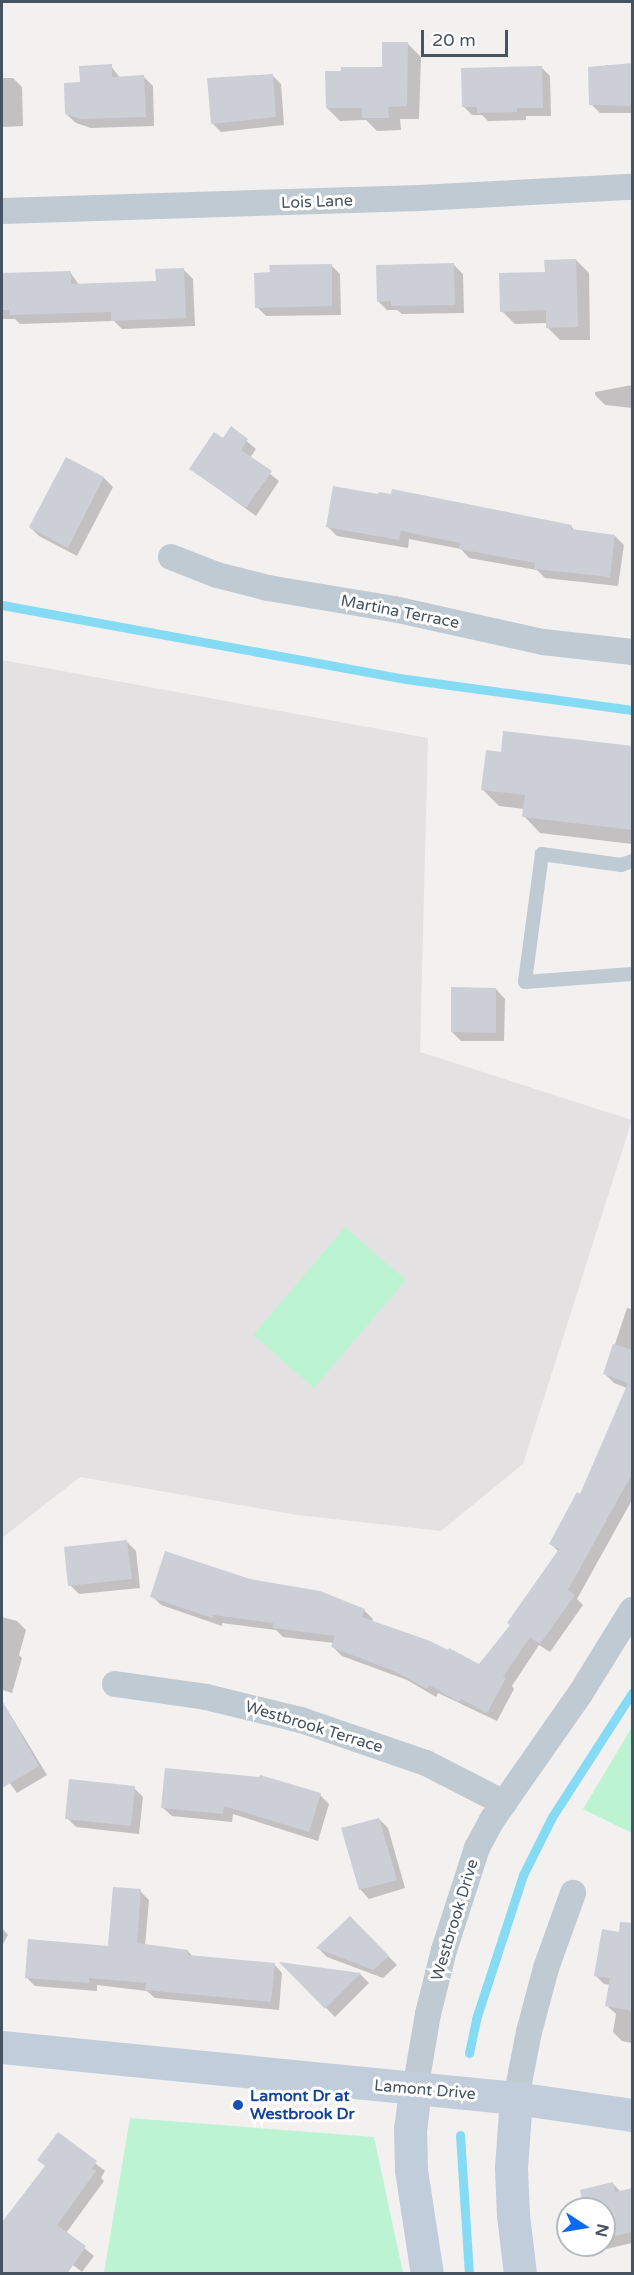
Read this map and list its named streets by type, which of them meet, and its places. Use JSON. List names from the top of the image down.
{
  "streets": {
    "street": [
      "Lois Lane",
      "Martina Terrace",
      "Westbrook Terrace",
      "Westbrook Drive",
      "Lamont Drive"
    ]
  },
  "crossings": [
    ["Westbrook Terrace", "Westbrook Drive"],
    ["Westbrook Drive", "Lamont Drive"]
  ],
  "places": ["Lamont Dr at Westbrook Dr"],
  "scale_bar": "20 m",
  "north": "right"
}
